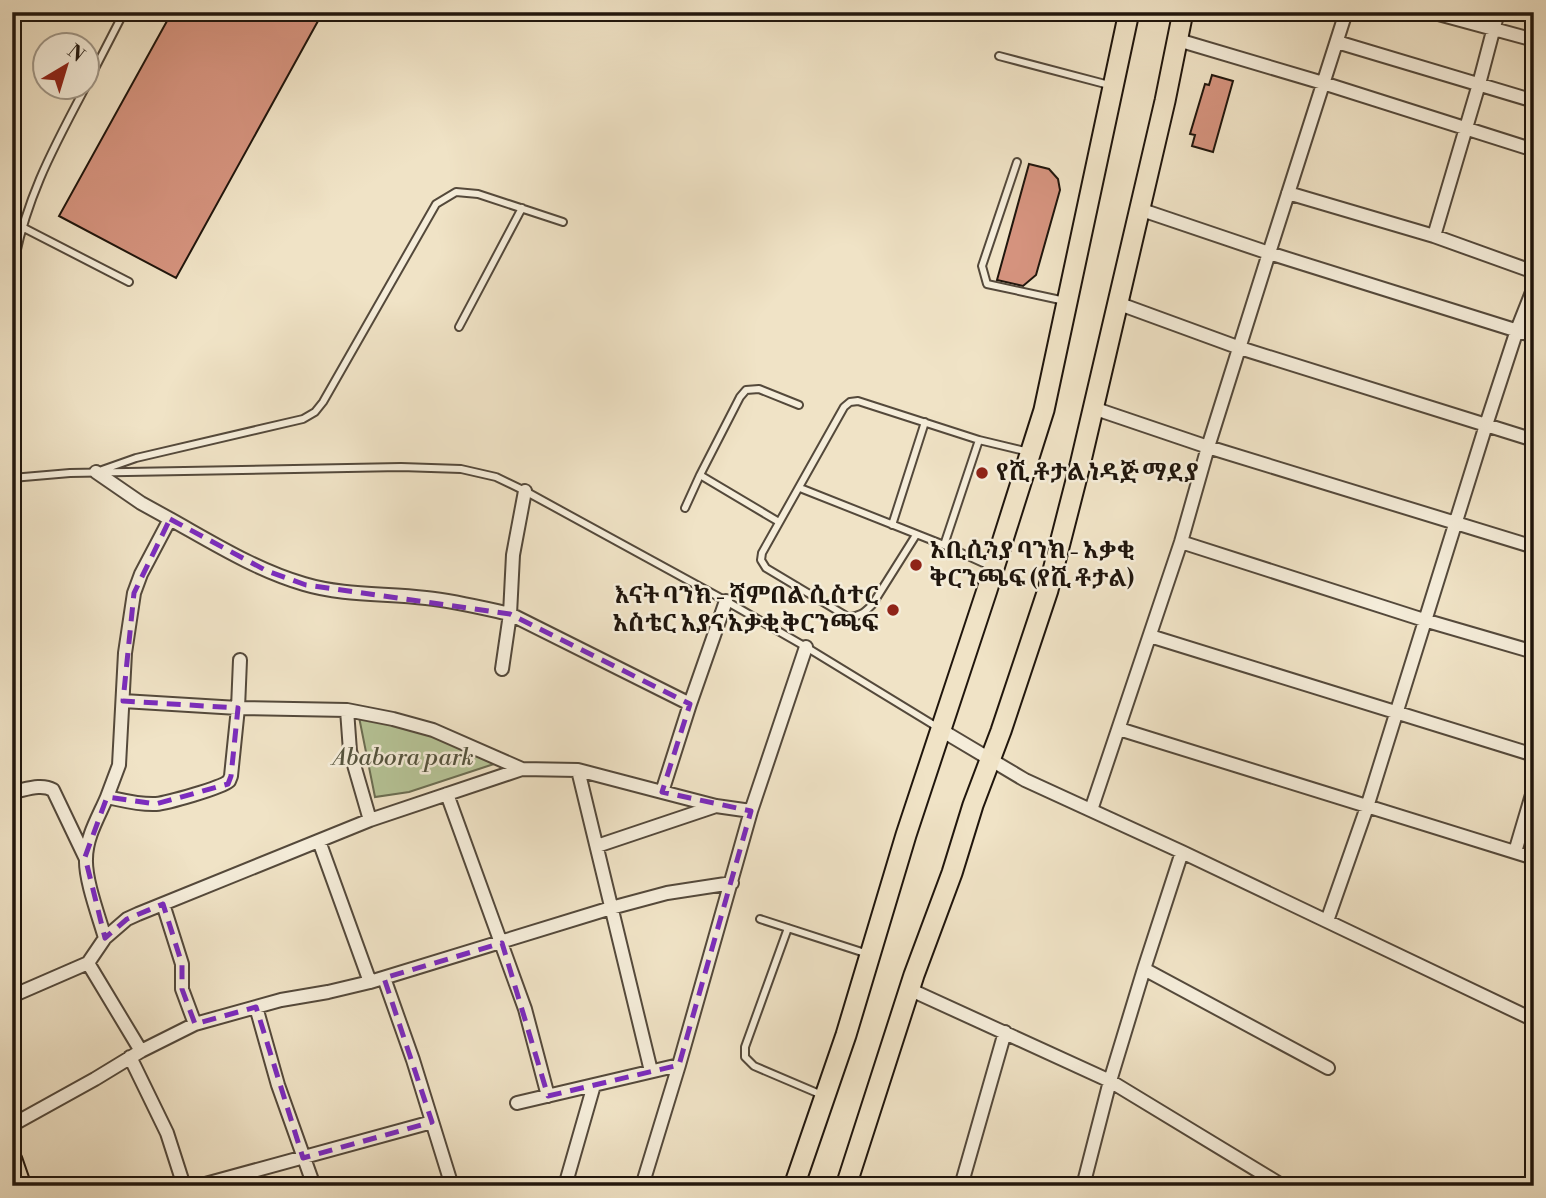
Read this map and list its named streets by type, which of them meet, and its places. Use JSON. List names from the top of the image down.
{
  "parks": ["Ababora park"],
  "places": ["የሺ ቶታል ነዳጅ ማደያ", "አቢሲንያ ባንክ - አቃቂ ቅርንጫፍ (የሺ ቶታል)", "እናት ባንክ - ሻምበል ሲስተር አስቴር አያና አቃቂ ቅርንጫፍ"],
  "north": "top right"
}
